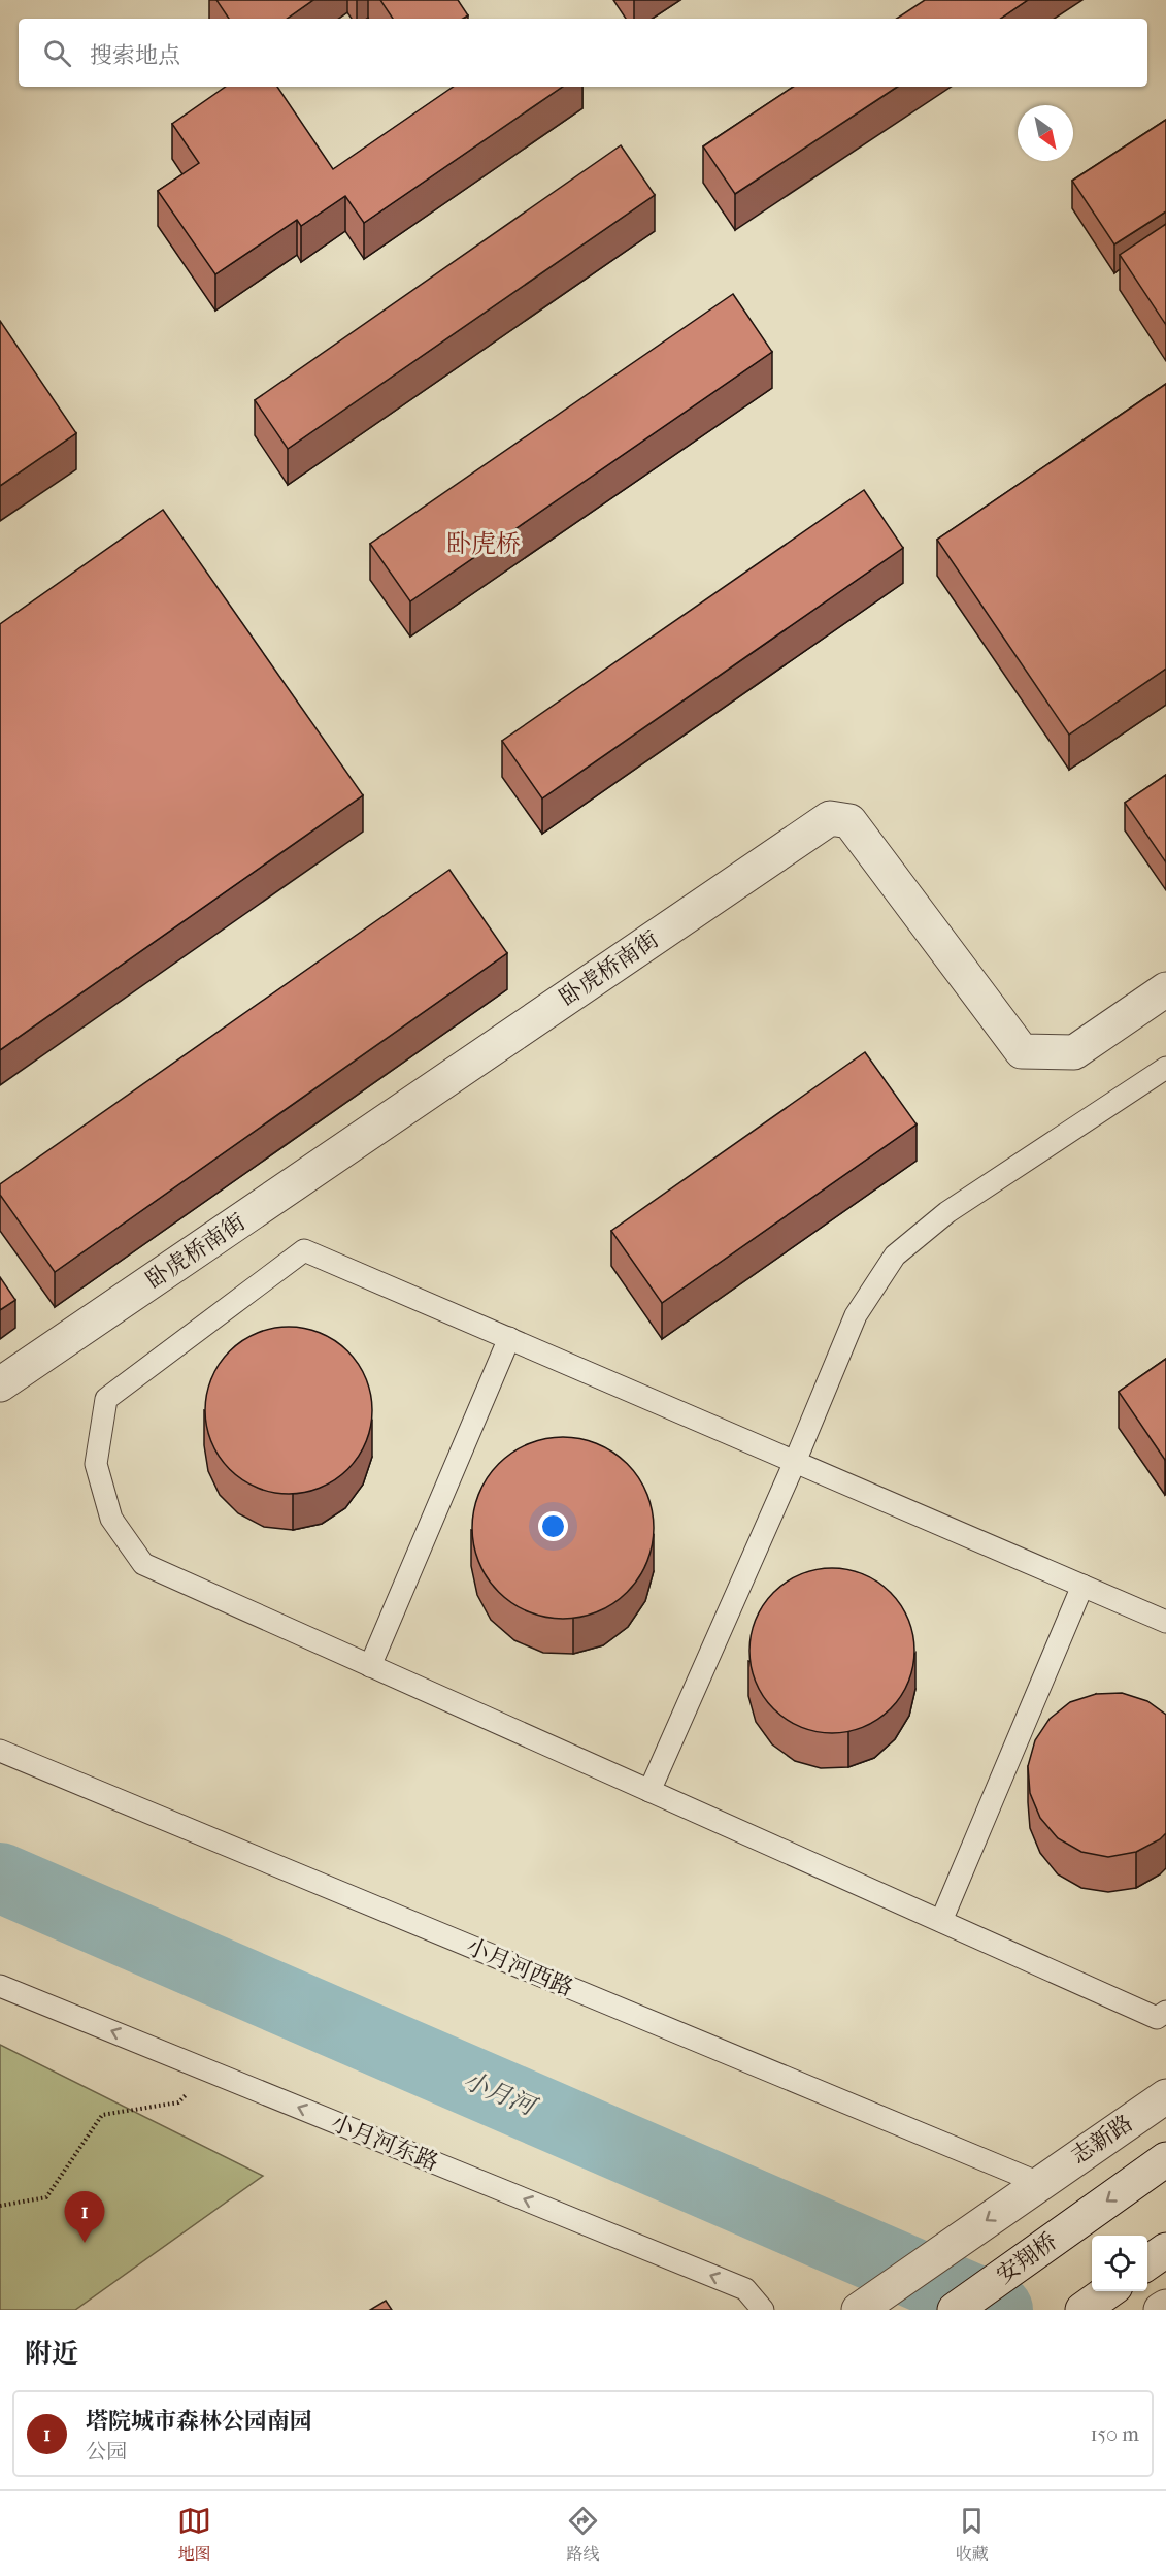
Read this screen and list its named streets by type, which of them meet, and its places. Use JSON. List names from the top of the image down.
{
  "streets": {
    "street": ["卧虎桥南街", "志新路", "安翔桥"],
    "lane": ["小月河西路", "小月河东路"]
  },
  "crossings": [
    ["小月河西路", "志新路"]
  ],
  "one_way": ["志新路", "小月河东路", "安翔桥"],
  "districts": ["卧虎桥"],
  "water": ["小月河"],
  "north": "bottom right",
  "page": {
    "search": "搜索地点",
    "pins": "1",
    "heading": "附近",
    "list": [
      {
        "mark": "1",
        "name": "塔院城市森林公园南园",
        "note": "公园",
        "value": "150 m"
      }
    ],
    "nav": ["地图", "路线", "收藏"]
  }
}
